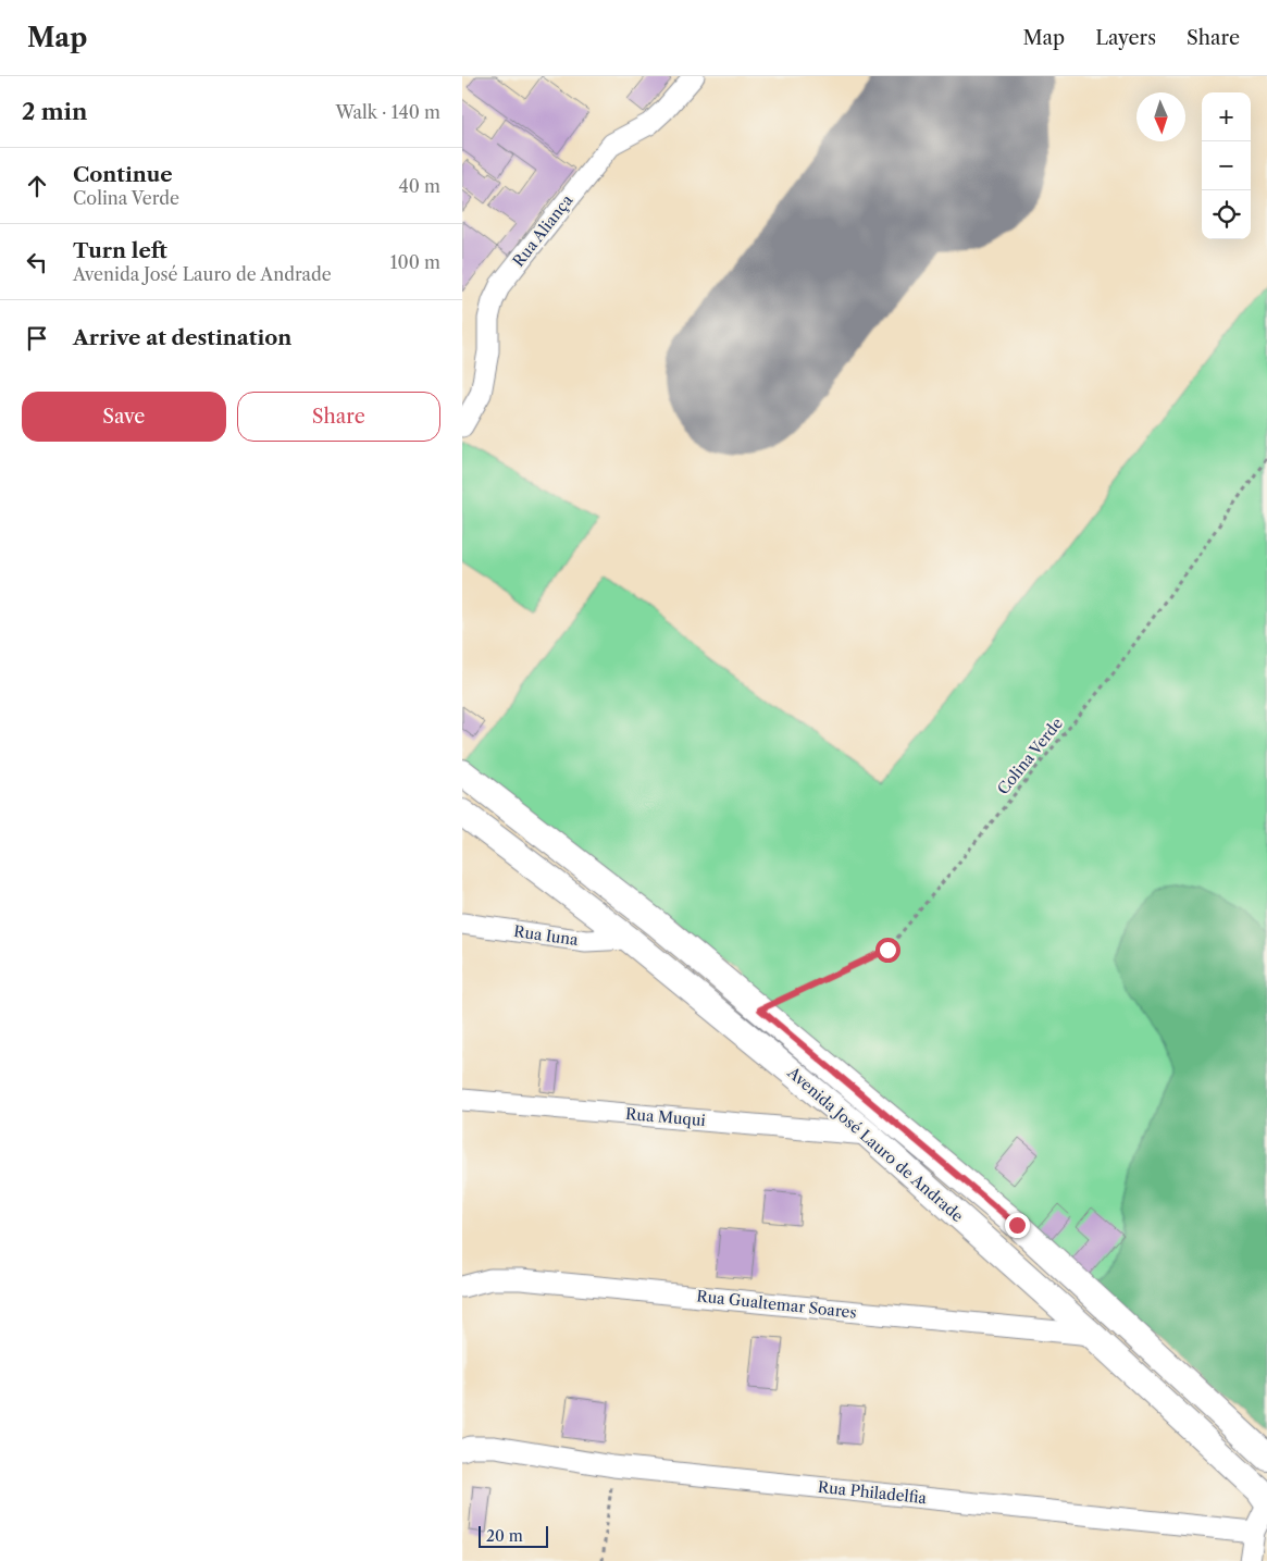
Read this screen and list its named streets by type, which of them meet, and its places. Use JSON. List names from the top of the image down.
{
  "streets": {
    "street": [
      "Rua Aliança",
      "Rua Iuna",
      "Rua Muqui",
      "Avenida José Lauro de Andrade",
      "Rua Gualtemar Soares",
      "Rua Philadelfia"
    ],
    "path": ["Colina Verde"]
  },
  "crossings": [
    ["Colina Verde", "Avenida José Lauro de Andrade"],
    ["Rua Iuna", "Avenida José Lauro de Andrade"],
    ["Rua Muqui", "Avenida José Lauro de Andrade"],
    ["Avenida José Lauro de Andrade", "Rua Gualtemar Soares"]
  ],
  "scale_bar": "20 m",
  "north": "bottom",
  "page": {
    "header": "Map",
    "nav": ["Map", "Layers", "Share"],
    "heading": ["2 min", "Walk · 140 m"],
    "map_buttons": ["+", "−"],
    "list": [
      ["Continue", "Colina Verde", "40 m"],
      ["Turn left", "Avenida José Lauro de Andrade", "100 m"],
      "Arrive at destination"
    ],
    "buttons": ["Save", "Share"],
    "scale": "20 m"
  }
}
